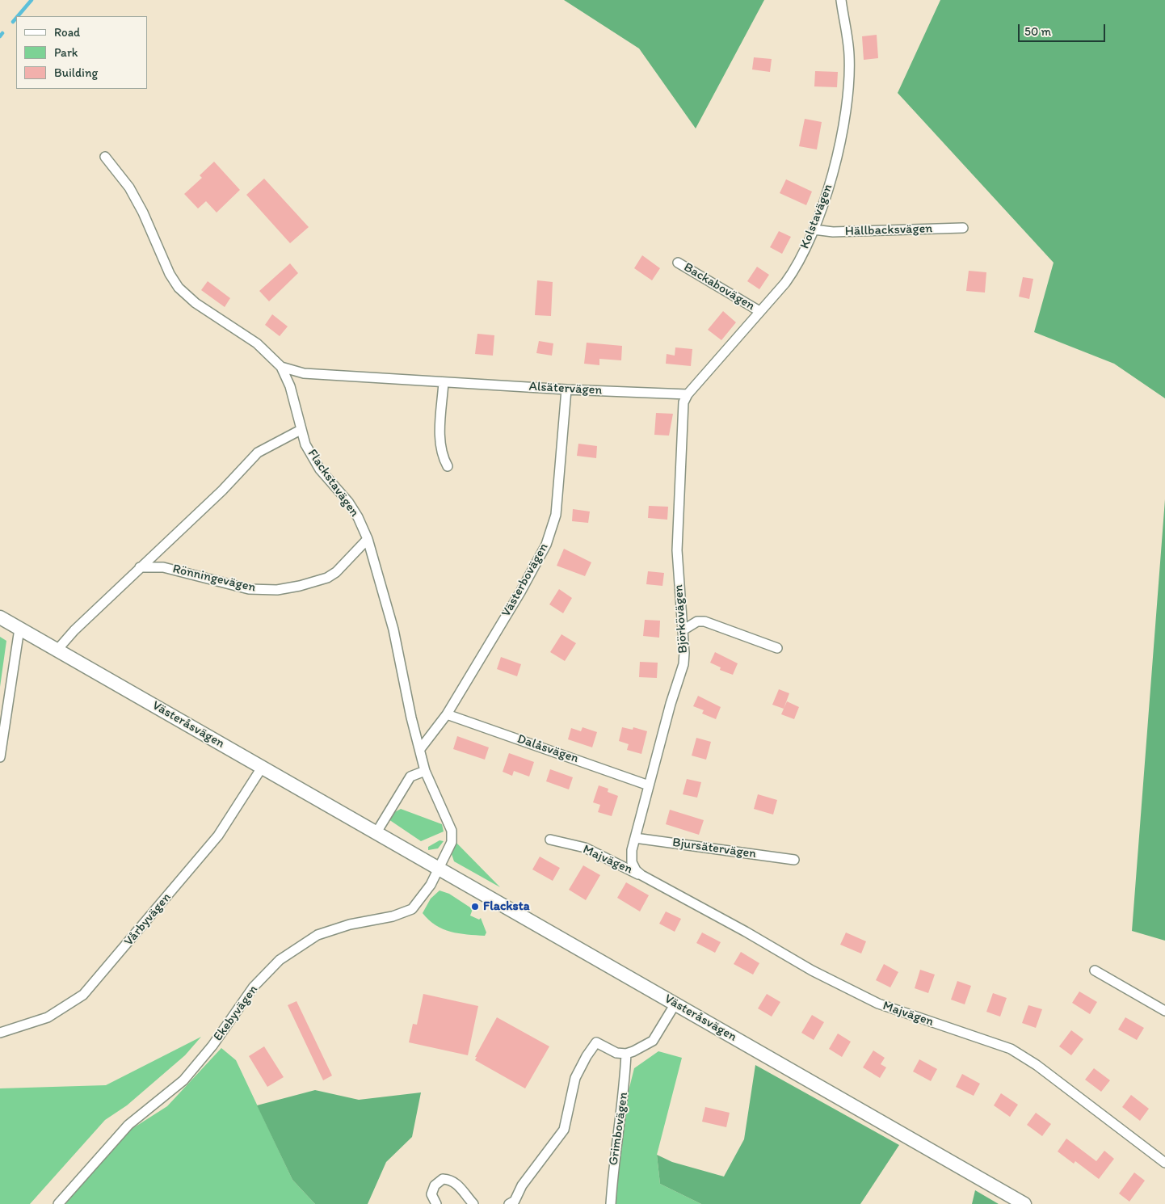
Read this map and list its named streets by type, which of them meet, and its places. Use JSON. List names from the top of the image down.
{
  "streets": {
    "street": [
      "Kolstavägen",
      "Hällbacksvägen",
      "Backabovägen",
      "Alsätervägen",
      "Flackstavägen",
      "Rönningevägen",
      "Västerbovägen",
      "Björkövägen",
      "Västeråsvägen",
      "Dalåsvägen",
      "Bjursätervägen",
      "Majvägen",
      "Vårbyvägen",
      "Ekebyvägen",
      "Grimbovägen"
    ]
  },
  "crossings": [
    ["Kolstavägen", "Hällbacksvägen"],
    ["Kolstavägen", "Backabovägen"],
    ["Kolstavägen", "Alsätervägen"],
    ["Kolstavägen", "Björkövägen"],
    ["Alsätervägen", "Flackstavägen"],
    ["Alsätervägen", "Västerbovägen"],
    ["Alsätervägen", "Björkövägen"],
    ["Flackstavägen", "Rönningevägen"],
    ["Flackstavägen", "Västerbovägen"],
    ["Flackstavägen", "Västeråsvägen"],
    ["Flackstavägen", "Ekebyvägen"],
    ["Rönningevägen", "Västeråsvägen"],
    ["Västerbovägen", "Dalåsvägen"],
    ["Björkövägen", "Dalåsvägen"],
    ["Björkövägen", "Bjursätervägen"],
    ["Björkövägen", "Majvägen"],
    ["Västeråsvägen", "Vårbyvägen"],
    ["Västeråsvägen", "Ekebyvägen"],
    ["Bjursätervägen", "Majvägen"]
  ],
  "places": ["Flacksta"],
  "legend": ["Road", "Park", "Building"],
  "scale_bar": "50 m"
}
